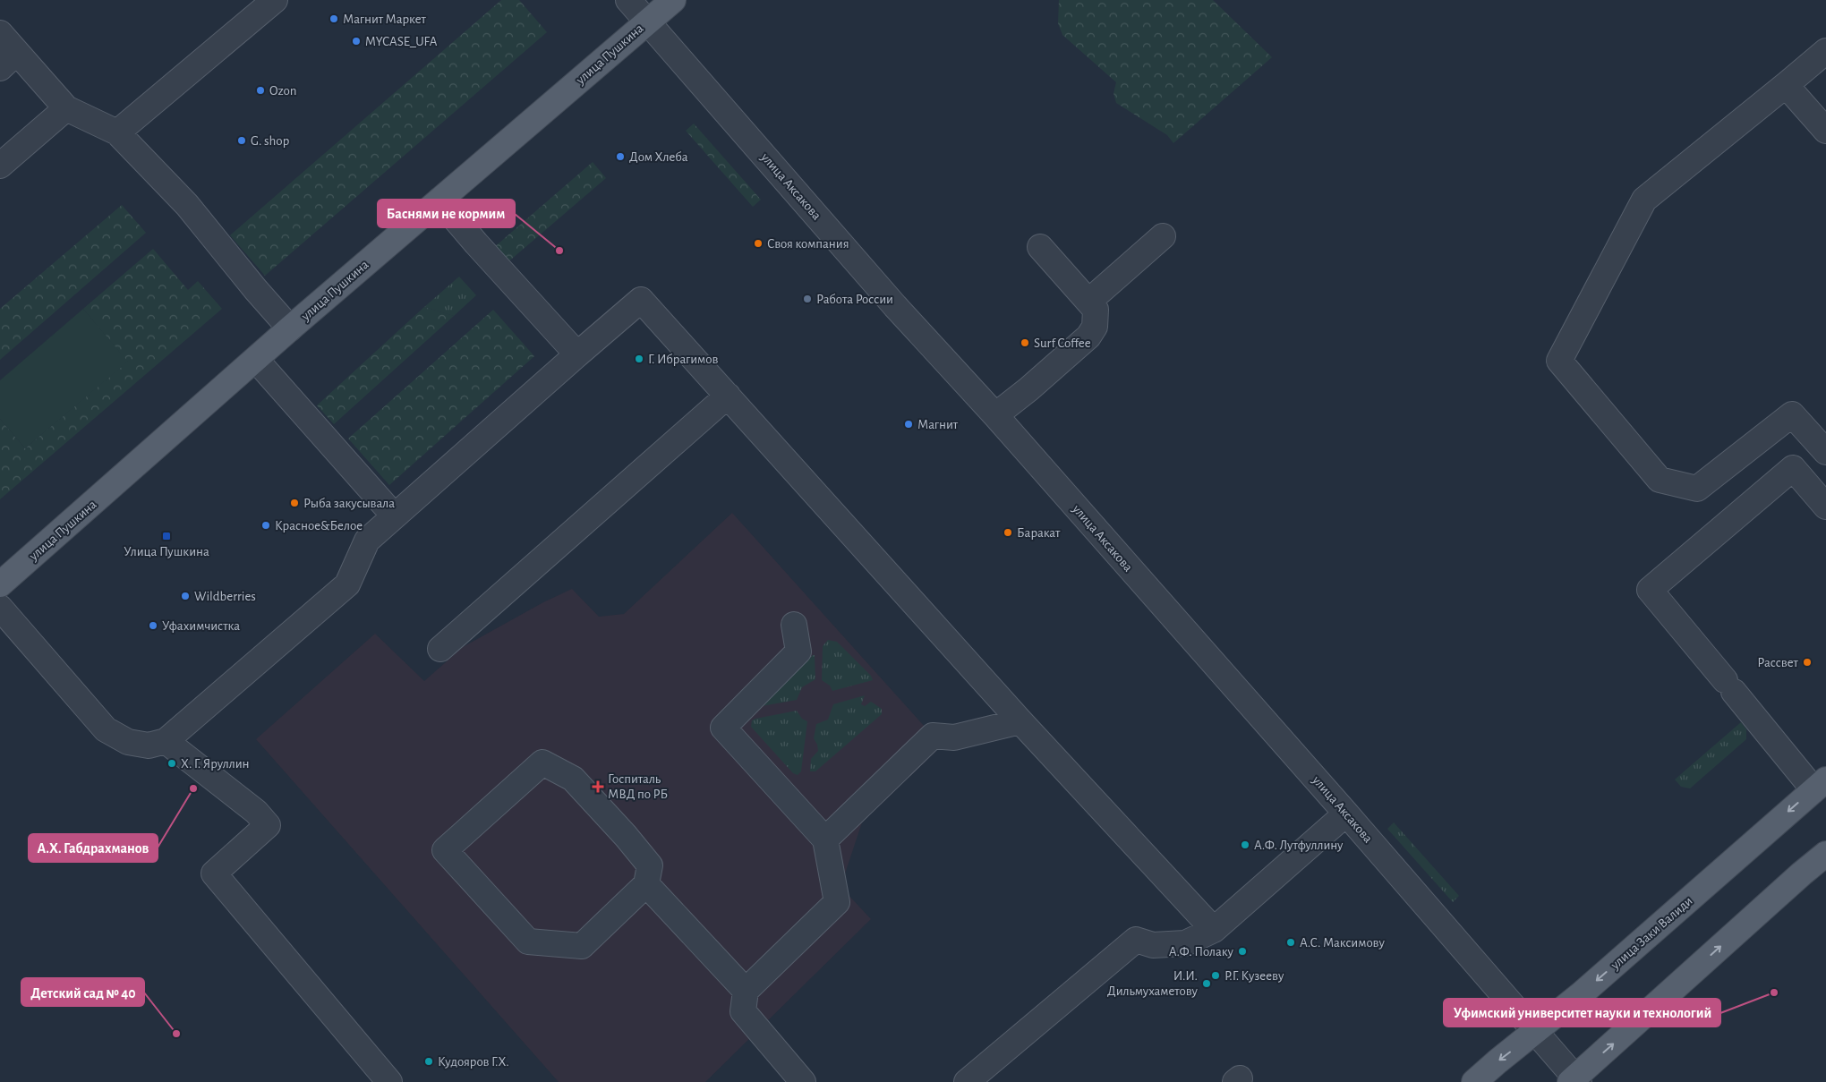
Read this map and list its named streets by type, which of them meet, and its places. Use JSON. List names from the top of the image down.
{
  "streets": {
    "main road": ["улица Пушкина", "улица Заки Валиди"],
    "street": ["улица Аксакова"]
  },
  "crossings": [
    ["улица Пушкина", "улица Аксакова"],
    ["улица Аксакова", "улица Заки Валиди"]
  ],
  "places": {
    "other": [
      "Магнит Маркет",
      "MYCASE_UFA",
      "Ozon",
      "G. shop",
      "Дом Хлеба",
      "Своя компания",
      "Баснями не кормим",
      "Работа России",
      "Surf Coffee",
      "Г. Ибрагимов",
      "Магнит",
      "Рыба закусывала",
      "Красное&Белое",
      "Баракат",
      "Wildberries",
      "Уфахимчистка",
      "Рассвет",
      "Х. Г. Яруллин",
      "А.Х. Габдрахманов",
      "А.Ф. Лутфуллину",
      "А.С. Максимову",
      "А.Ф. Полаку",
      "Р.Г. Кузееву",
      "И.И. Дильмухаметову",
      "Уфимский университет науки и технологий",
      "Детский сад № 40",
      "Кудояров Г.Х."
    ],
    "transit": ["Улица Пушкина"],
    "health": ["Госпиталь МВД по РБ"]
  }
}
